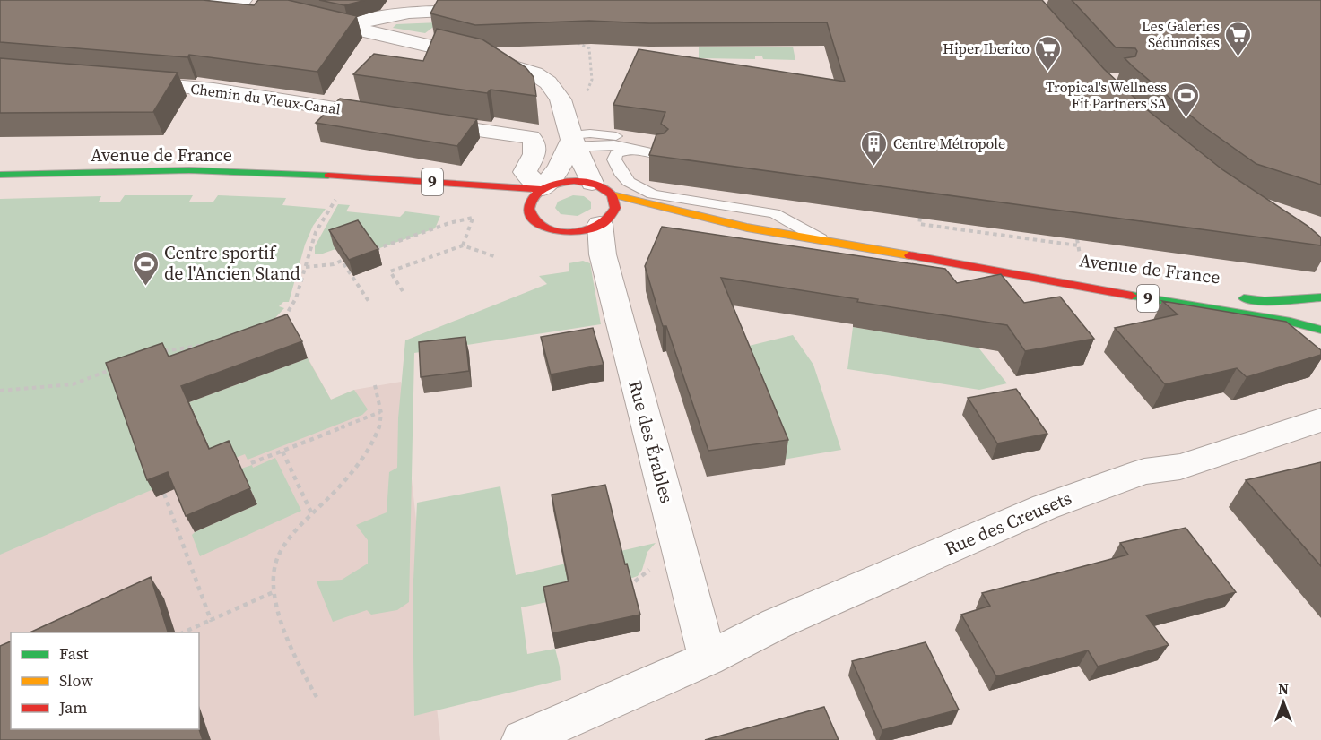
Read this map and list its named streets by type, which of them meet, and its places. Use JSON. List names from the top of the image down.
{
  "streets": {
    "main road": ["Avenue de France", "9"],
    "street": ["Chemin du Vieux-Canal", "Rue des Érables", "Rue des Creusets"]
  },
  "crossings": [
    ["Rue des Érables", "Rue des Creusets"]
  ],
  "places": {
    "supermarket": ["Les Galeries Sédunoises", "Hiper Iberico"],
    "sports": ["Tropical's Wellness Fit Partners SA", "Centre sportif de l'Ancien Stand"],
    "building": ["Centre Métropole"]
  },
  "legend": ["Fast", "Slow", "Jam"],
  "north": "top"
}
